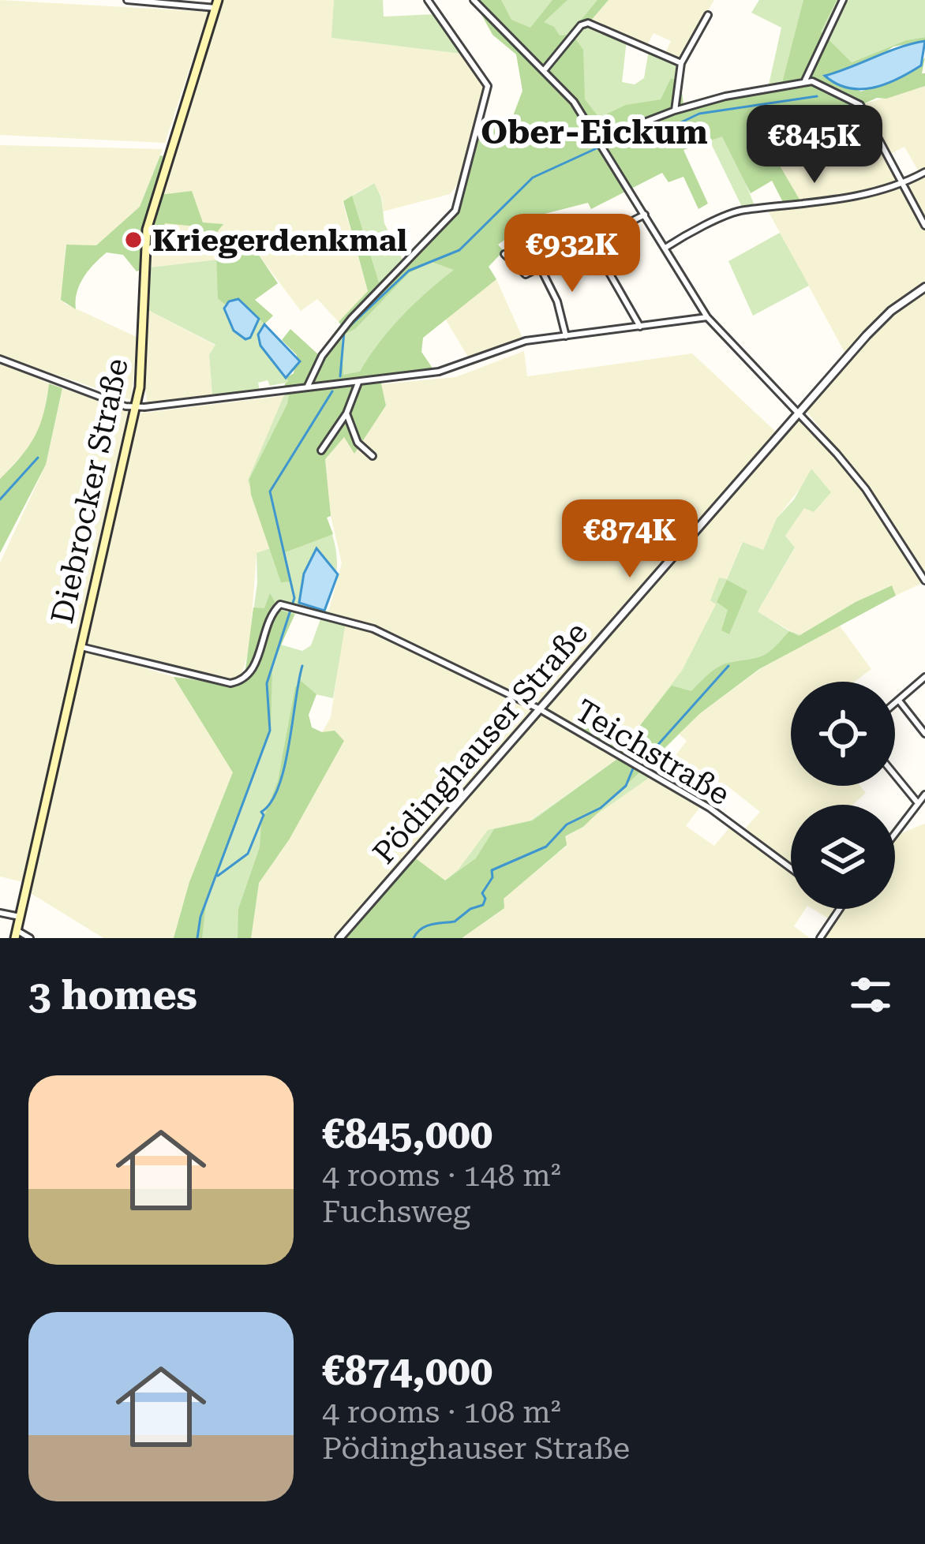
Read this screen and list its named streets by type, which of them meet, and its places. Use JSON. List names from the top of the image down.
{
  "streets": {
    "main road": ["Diebrocker Straße"],
    "street": ["Pödinghauser Straße", "Teichstraße"]
  },
  "crossings": [
    ["Diebrocker Straße", "Teichstraße"],
    ["Pödinghauser Straße", "Teichstraße"]
  ],
  "districts": ["Ober-Eickum"],
  "places": ["Kriegerdenkmal"],
  "page": {
    "price": ["€845K", "€932K", "€874K"],
    "heading": "3 homes",
    "list": [
      {
        "name": "€845,000",
        "note": "4 rooms · 148 m² · Fuchsweg"
      },
      {
        "name": "€874,000",
        "note": "4 rooms · 108 m² · Pödinghauser Straße"
      }
    ]
  }
}
